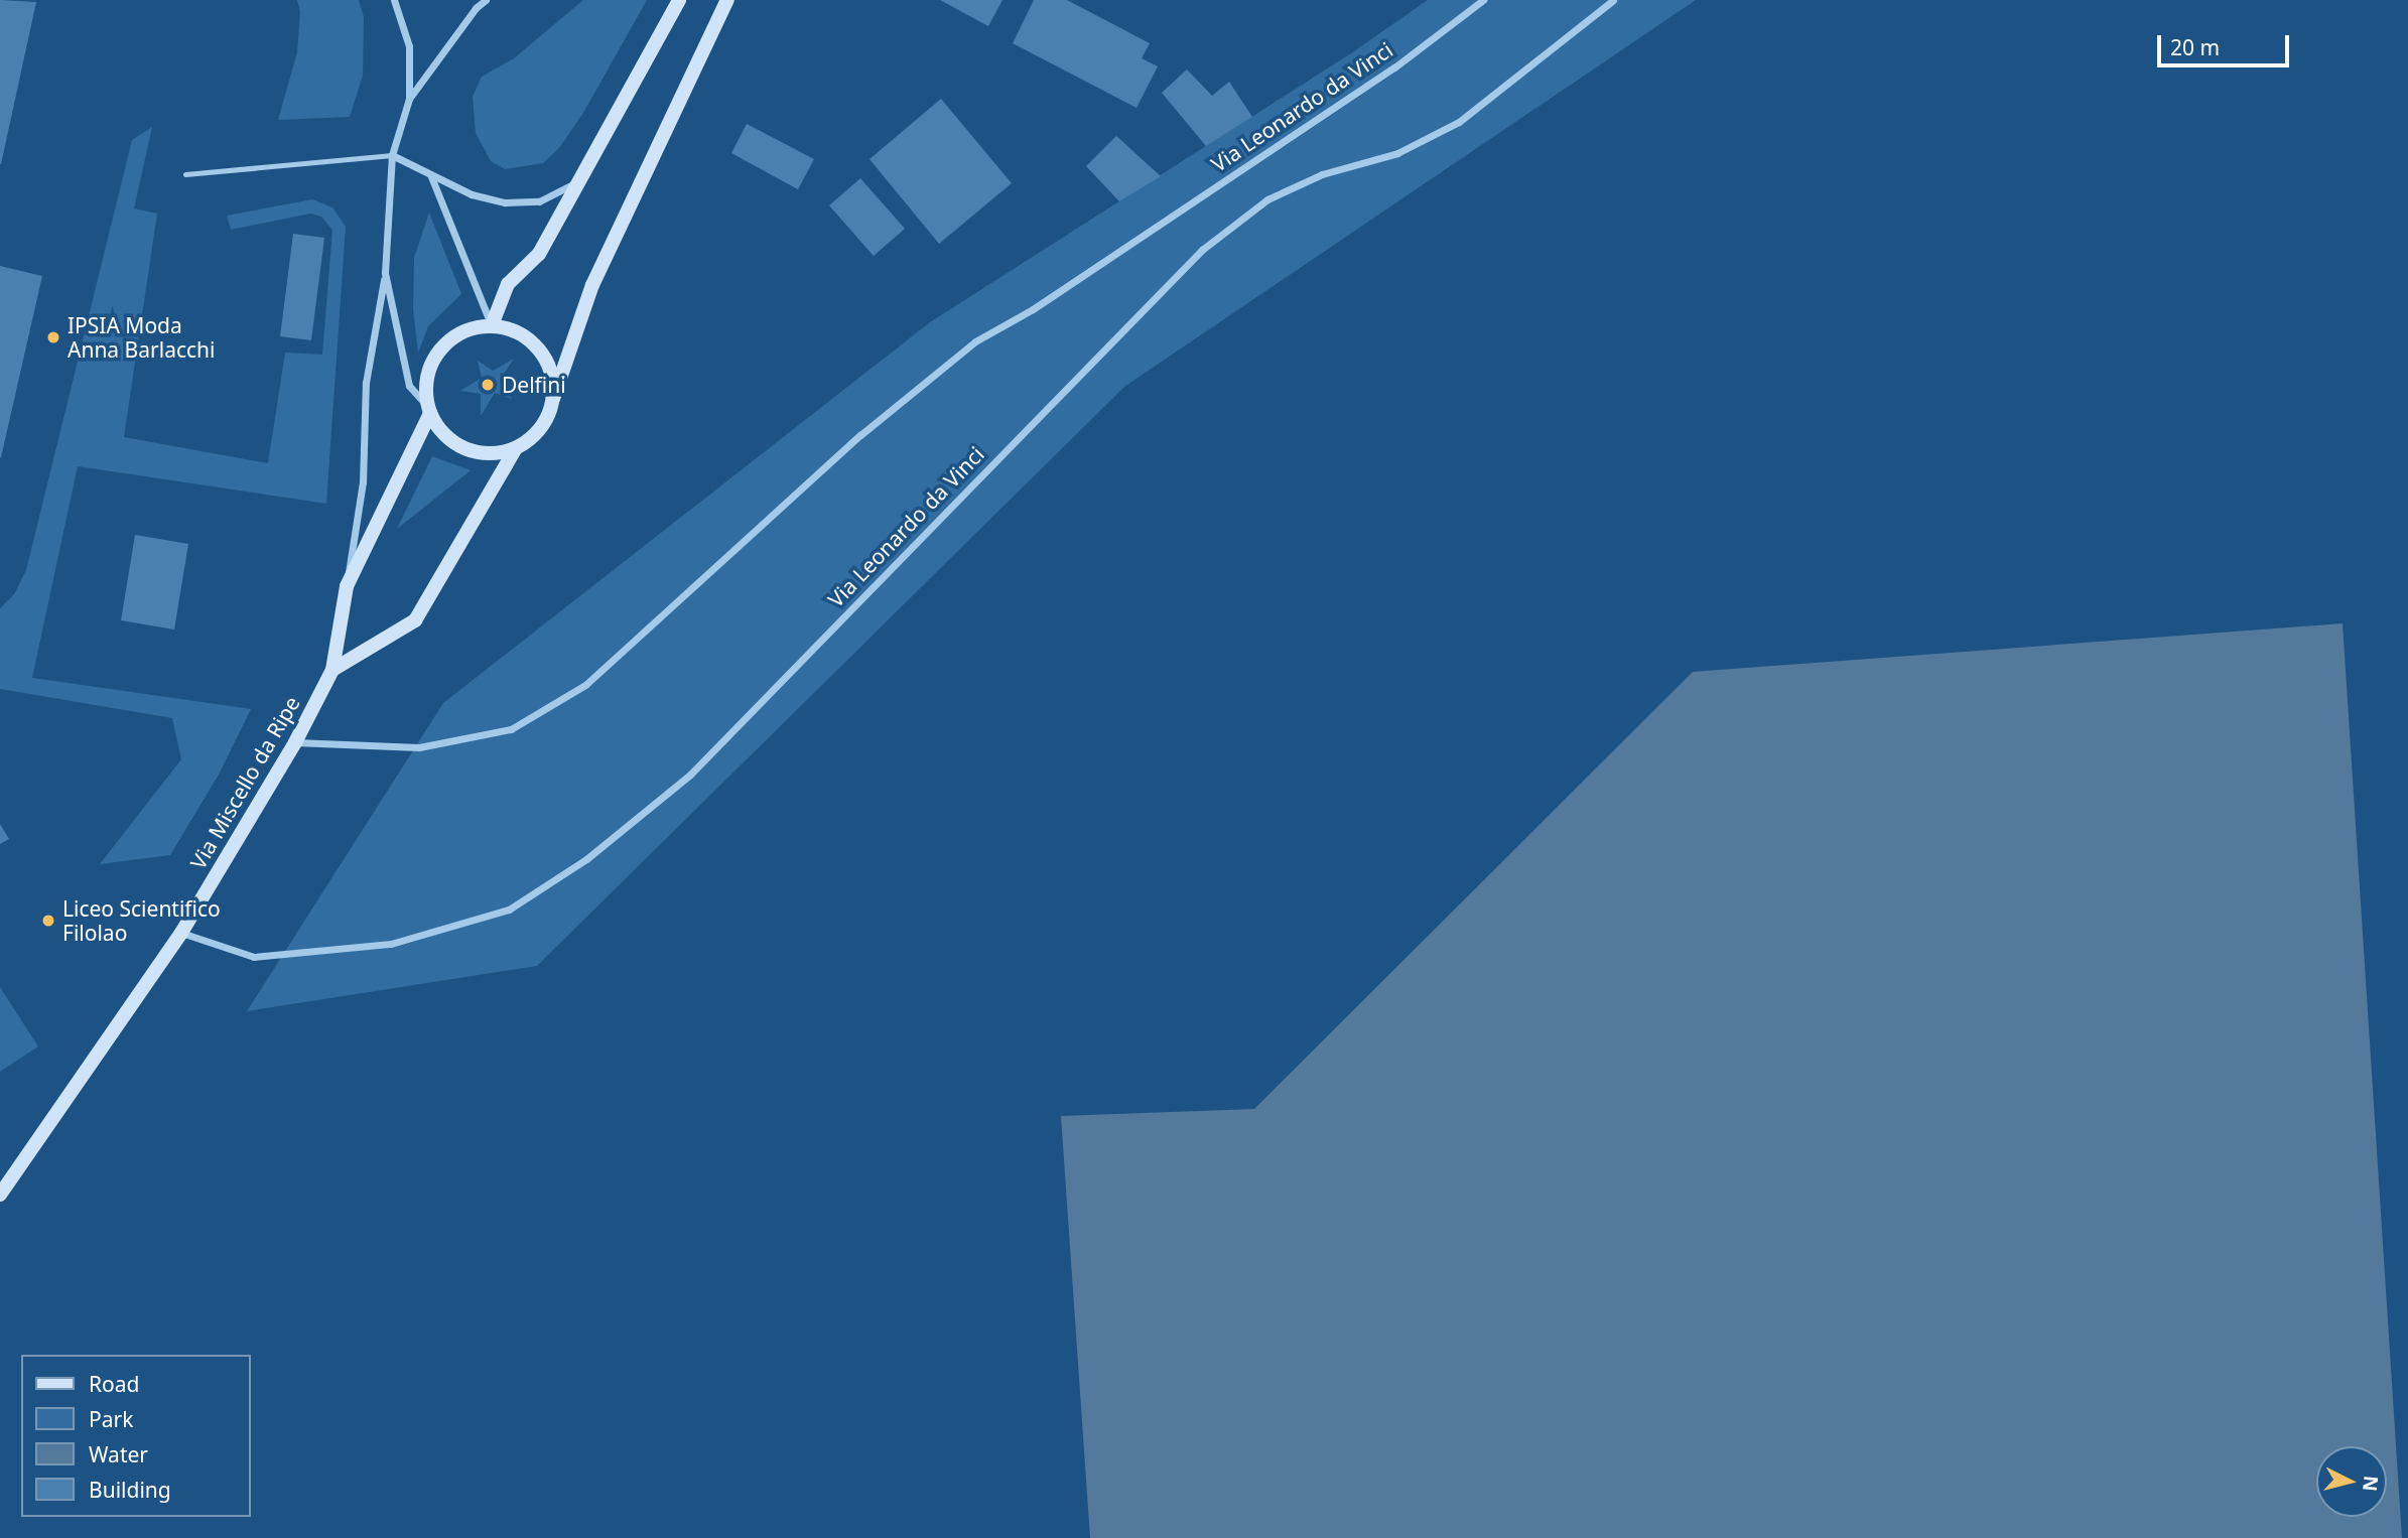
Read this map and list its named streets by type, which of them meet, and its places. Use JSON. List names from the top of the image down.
{
  "streets": {
    "main road": ["Via Miscello da Ripe"],
    "street": ["Via Leonardo da Vinci"]
  },
  "crossings": [
    ["Via Leonardo da Vinci", "Via Miscello da Ripe"]
  ],
  "places": ["IPSIA Moda Anna Barlacchi", "Delfini", "Liceo Scientifico Filolao"],
  "legend": [
    "Road",
    "Park",
    "Water",
    "Building"
  ],
  "scale_bar": "20 m",
  "north": "right"
}
